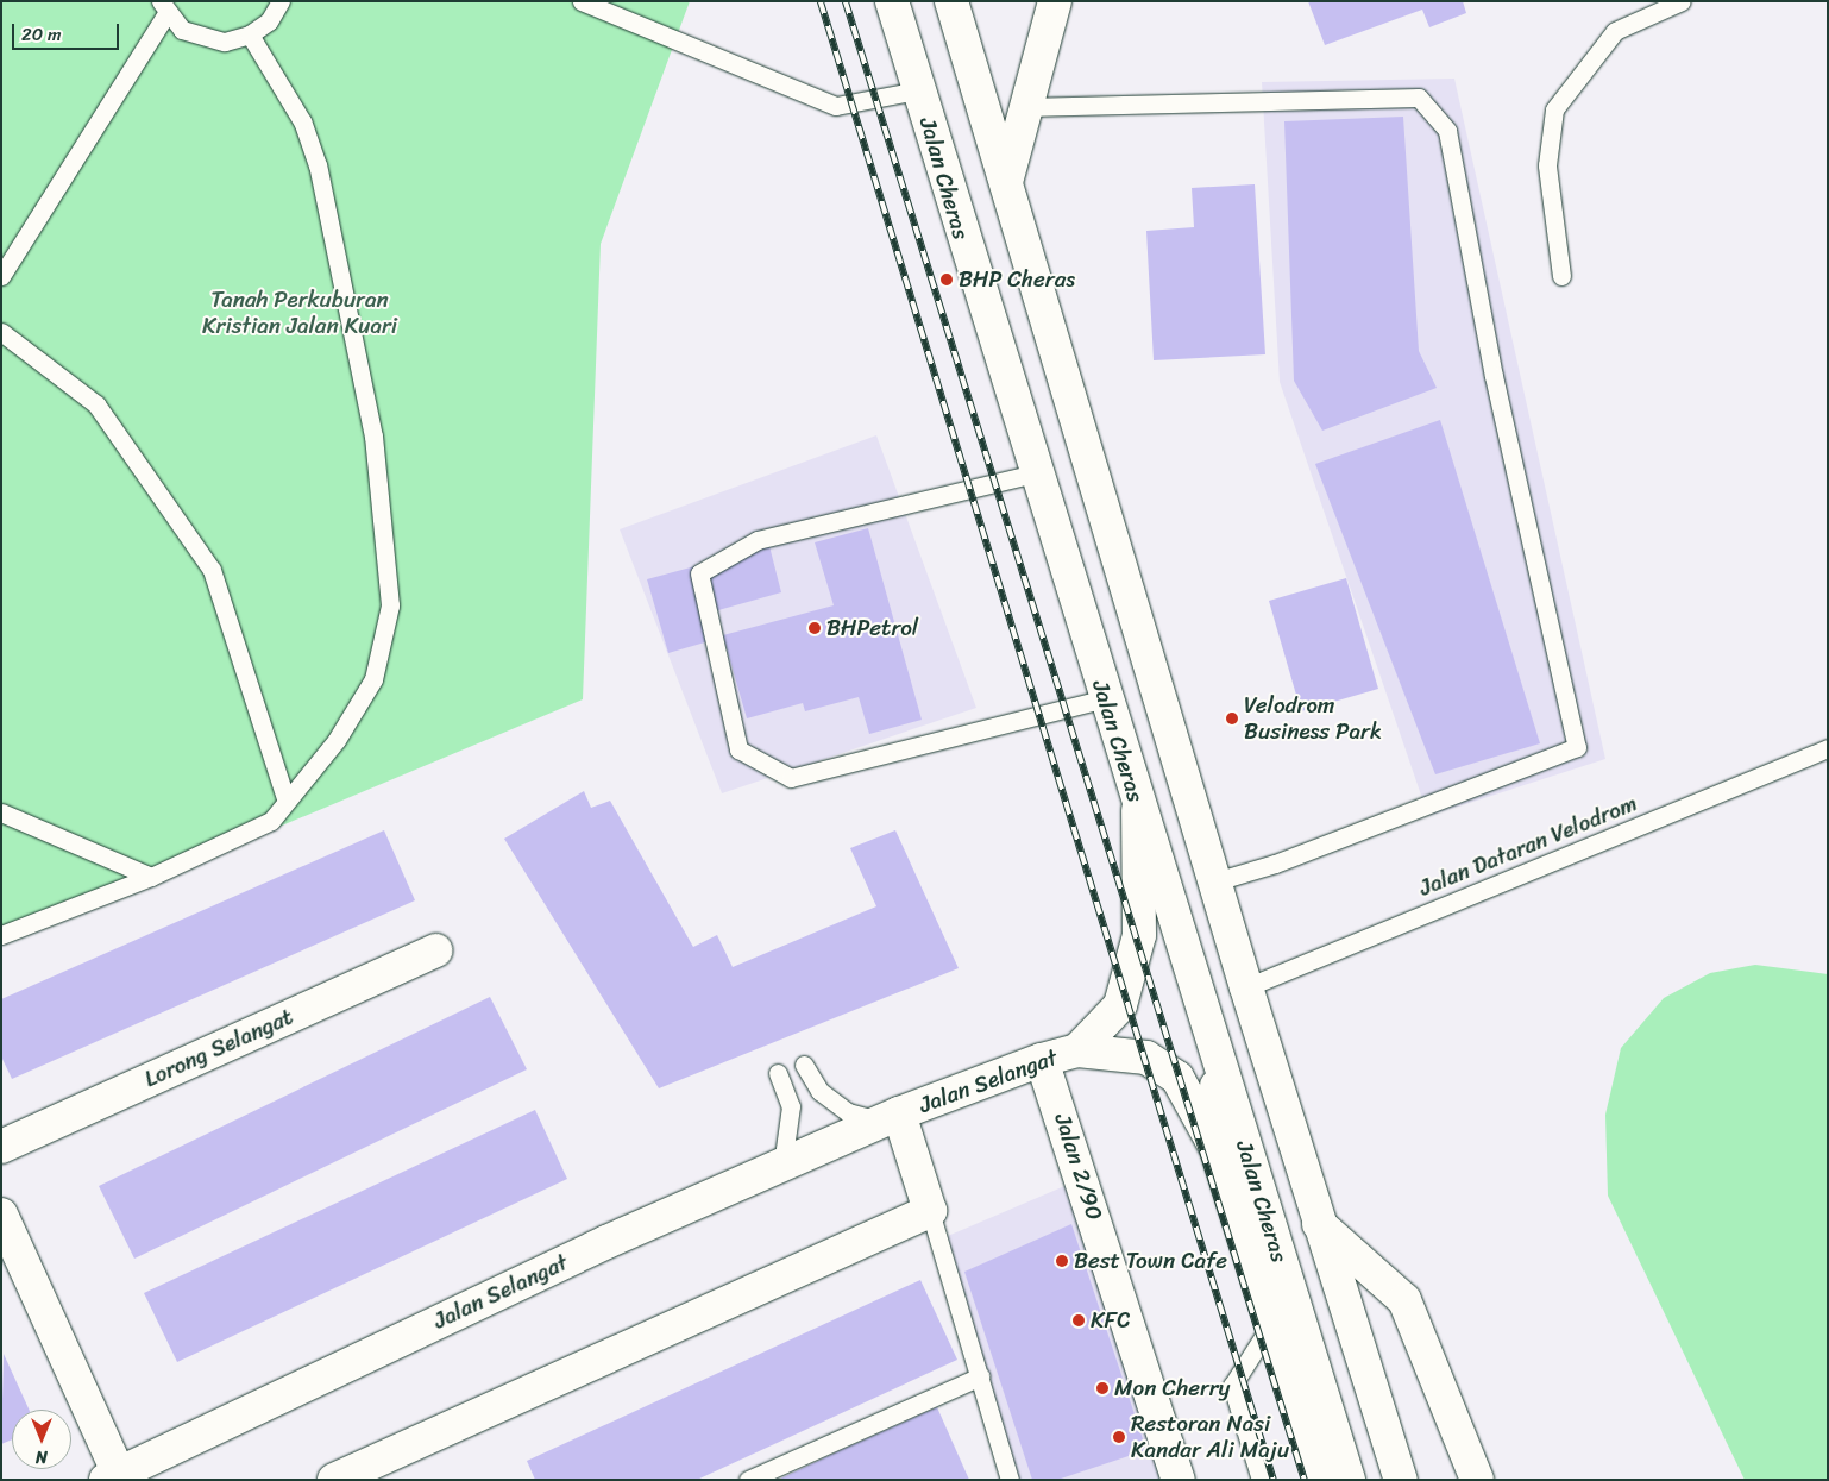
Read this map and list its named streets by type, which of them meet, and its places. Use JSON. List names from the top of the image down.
{
  "streets": {
    "main road": [
      "Jalan Cheras",
      "Lorong Selangat",
      "Jalan Selangat",
      "Jalan 2/90"
    ],
    "lane": ["Jalan Dataran Velodrom"]
  },
  "crossings": [
    ["Jalan Cheras", "Jalan Selangat"],
    ["Jalan Selangat", "Jalan 2/90"]
  ],
  "parks": ["Tanah Perkuburan Kristian Jalan Kuari"],
  "places": [
    "BHP Cheras",
    "BHPetrol",
    "Velodrom Business Park",
    "Best Town Cafe",
    "KFC",
    "Mon Cherry",
    "Restoran Nasi Kandar Ali Maju"
  ],
  "scale_bar": "20 m",
  "north": "bottom"
}
